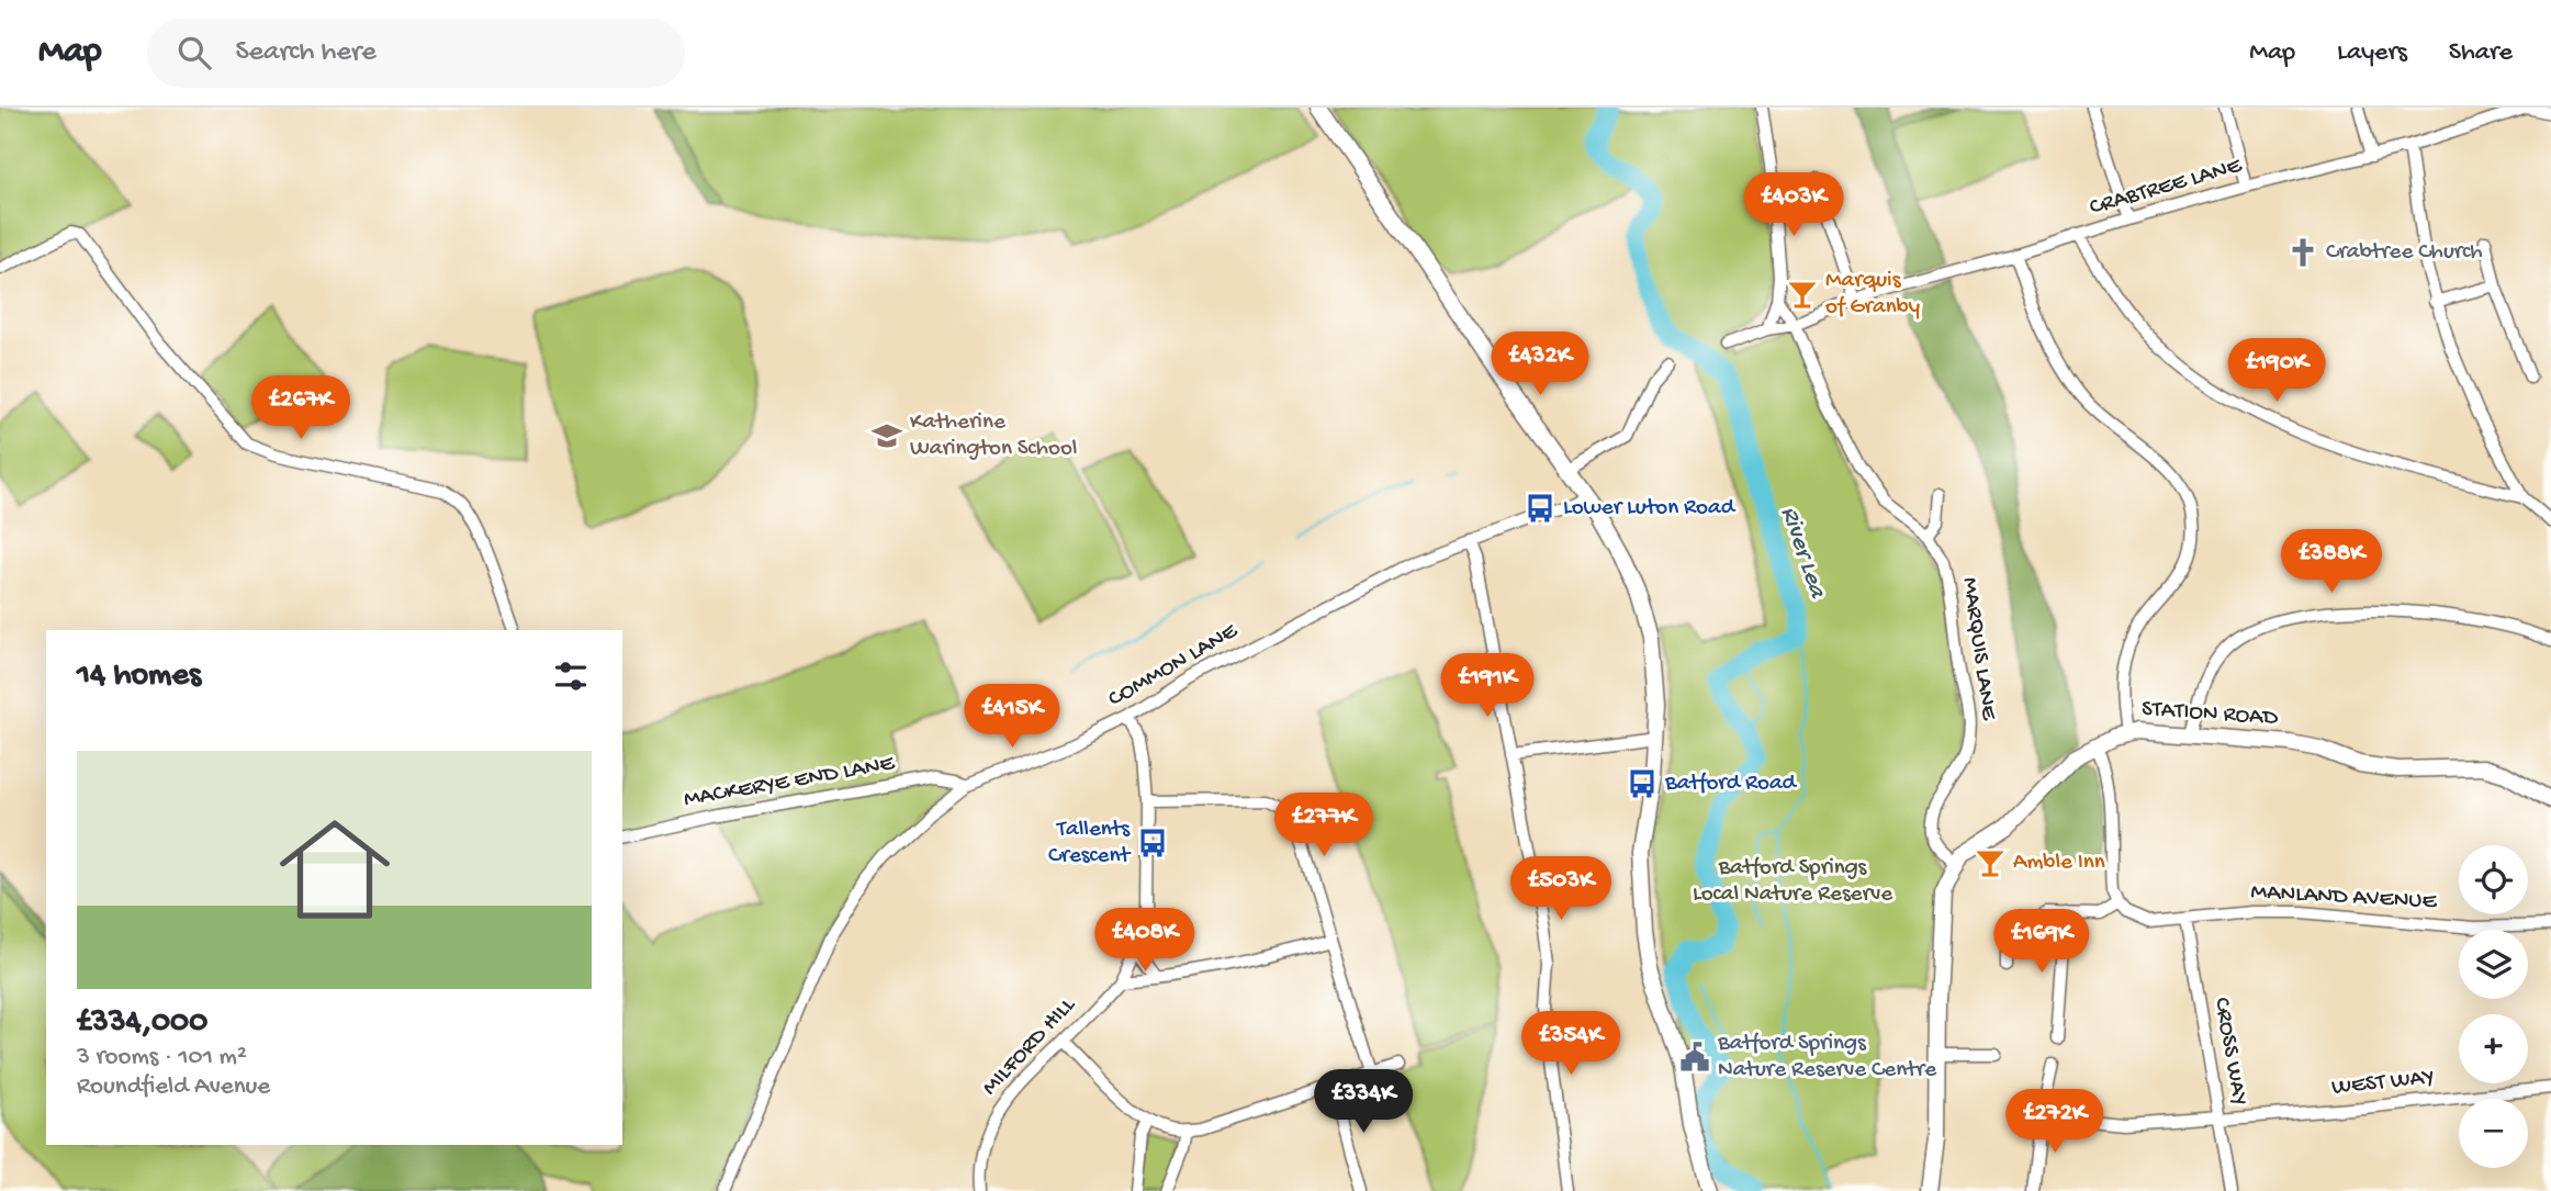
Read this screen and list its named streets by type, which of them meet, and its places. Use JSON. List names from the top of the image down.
{
  "streets": {
    "main road": ["STATION ROAD"],
    "street": [
      "CRABTREE LANE",
      "MARQUIS LANE",
      "COMMON LANE",
      "MACKERYE END LANE",
      "MANLAND AVENUE",
      "MILFORD HILL",
      "CROSS WAY",
      "WEST WAY"
    ]
  },
  "crossings": [
    ["CRABTREE LANE", "MARQUIS LANE"],
    ["MARQUIS LANE", "STATION ROAD"],
    ["COMMON LANE", "MACKERYE END LANE"],
    ["COMMON LANE", "MILFORD HILL"],
    ["MANLAND AVENUE", "CROSS WAY"],
    ["CROSS WAY", "WEST WAY"]
  ],
  "water": ["River Lea"],
  "parks": ["Batford Springs Local Nature Reserve"],
  "places": {
    "church": ["Crabtree Church"],
    "bar": ["Marquis of Granby", "Amble Inn"],
    "school or university": ["Katherine Warington School"],
    "bus stop": ["Lower Luton Road", "Batford Road", "Tallents Crescent"],
    "public building": ["Batford Springs Nature Reserve Centre"]
  },
  "page": {
    "header": "Map",
    "search": "Search here",
    "nav": ["Map", "Layers", "Share"],
    "price": [
      "£403K",
      "£432K",
      "£190K",
      "£267K",
      "£388K",
      "£191K",
      "£415K",
      "£277K",
      "£503K",
      "£408K",
      "£169K",
      "£354K",
      "£334K",
      "£272K"
    ],
    "heading": "14 homes",
    "list": [
      {
        "name": "£334,000",
        "note": "3 rooms · 101 m² · Roundfield Avenue"
      }
    ],
    "map_buttons": ["+", "−"]
  }
}
